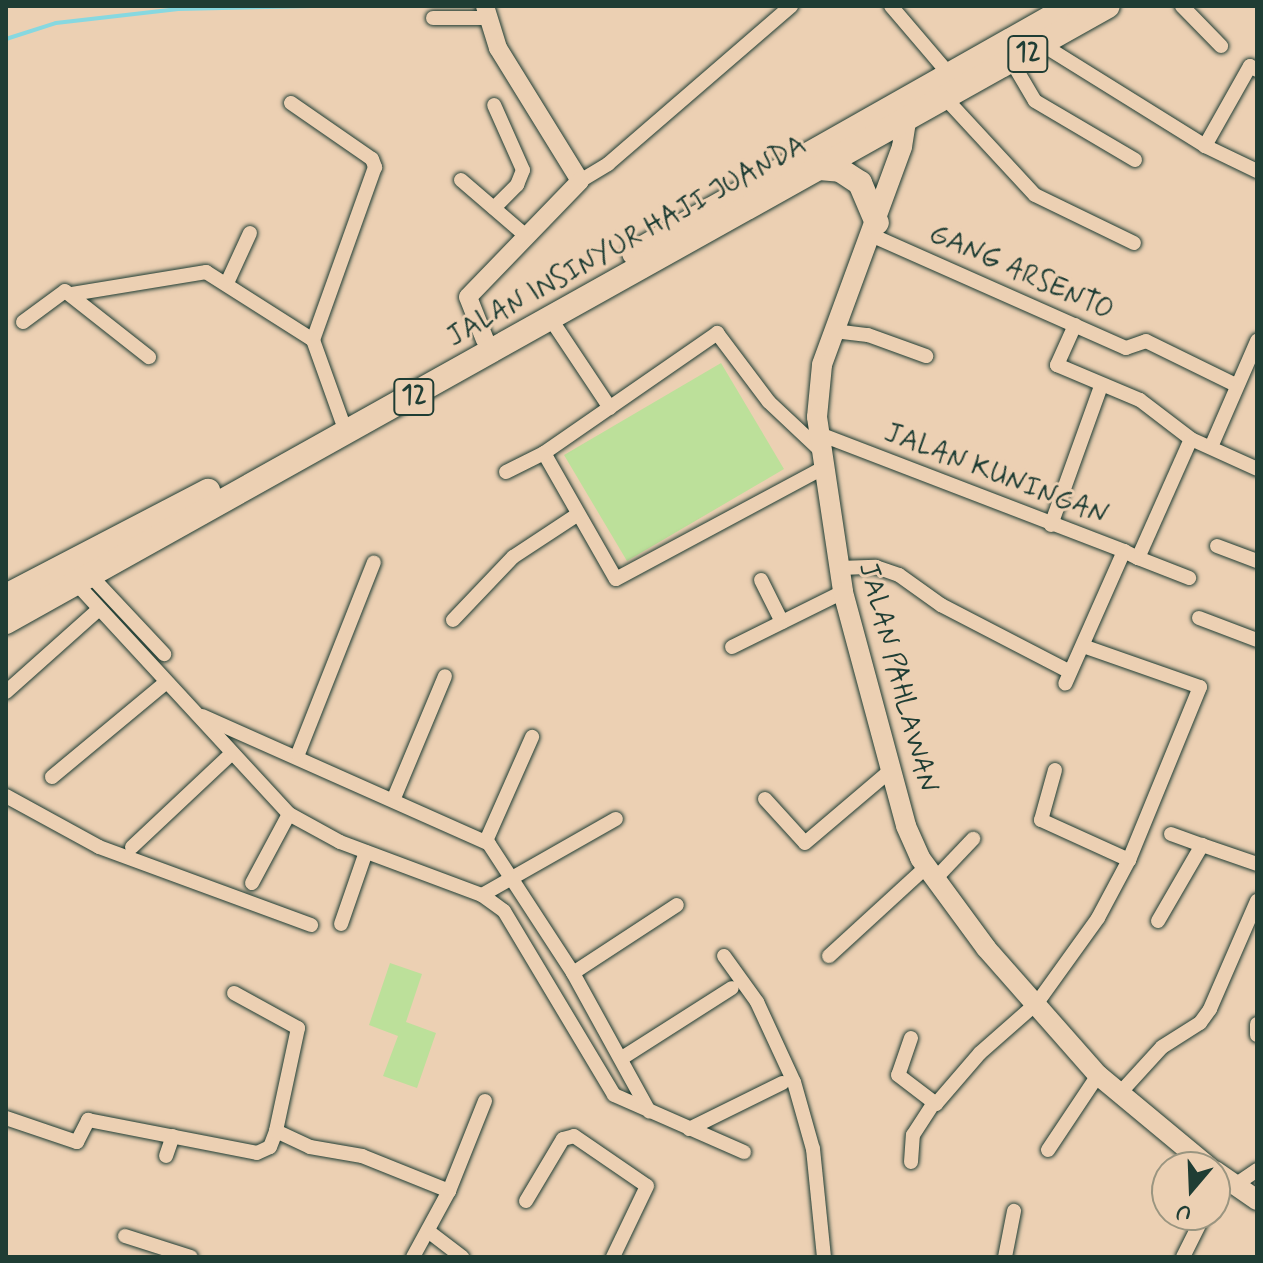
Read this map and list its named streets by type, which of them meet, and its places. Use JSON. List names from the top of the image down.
{
  "streets": {
    "highway": ["12", "JALAN INSINYUR HAJI JUANDA"],
    "main road": ["JALAN PAHLAWAN"],
    "street": ["GANG ARSENTO", "JALAN KUNINGAN"]
  },
  "crossings": [
    ["JALAN INSINYUR HAJI JUANDA", "JALAN PAHLAWAN"],
    ["GANG ARSENTO", "JALAN PAHLAWAN"],
    ["JALAN KUNINGAN", "JALAN PAHLAWAN"]
  ],
  "north": "bottom"
}
